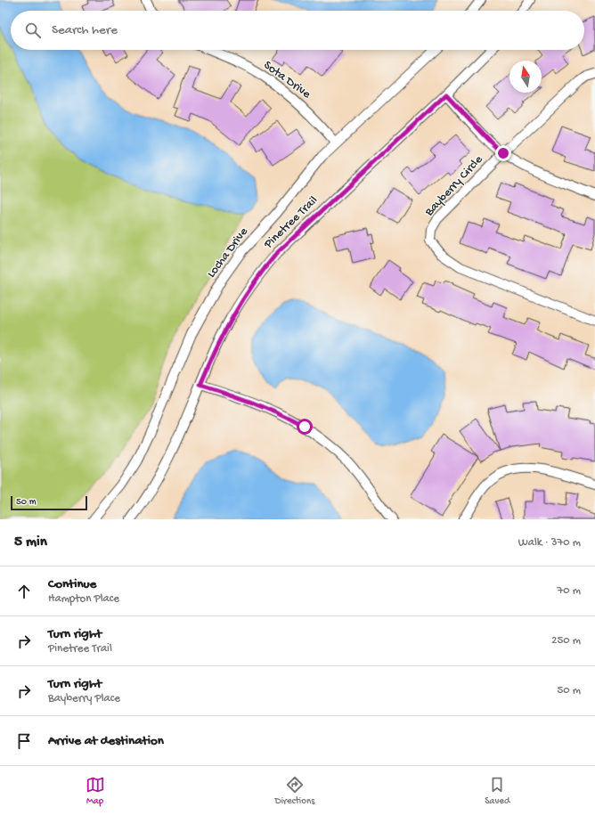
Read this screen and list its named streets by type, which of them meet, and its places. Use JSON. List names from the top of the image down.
{
  "streets": {
    "street": [
      "Sota Drive",
      "Bayberry Circle",
      "Pinetree Trail",
      "Locha Drive"
    ]
  },
  "crossings": [
    ["Sota Drive", "Locha Drive"]
  ],
  "scale_bar": "50 m",
  "north": "top",
  "page": {
    "search": "Search here",
    "scale": "50 m",
    "heading": ["5 min", "Walk · 370 m"],
    "list": [
      ["Continue", "Hampton Place", "70 m"],
      ["Turn right", "Pinetree Trail", "250 m"],
      ["Turn right", "Bayberry Place", "50 m"],
      "Arrive at destination"
    ],
    "nav": ["Map", "Directions", "Saved"]
  }
}
